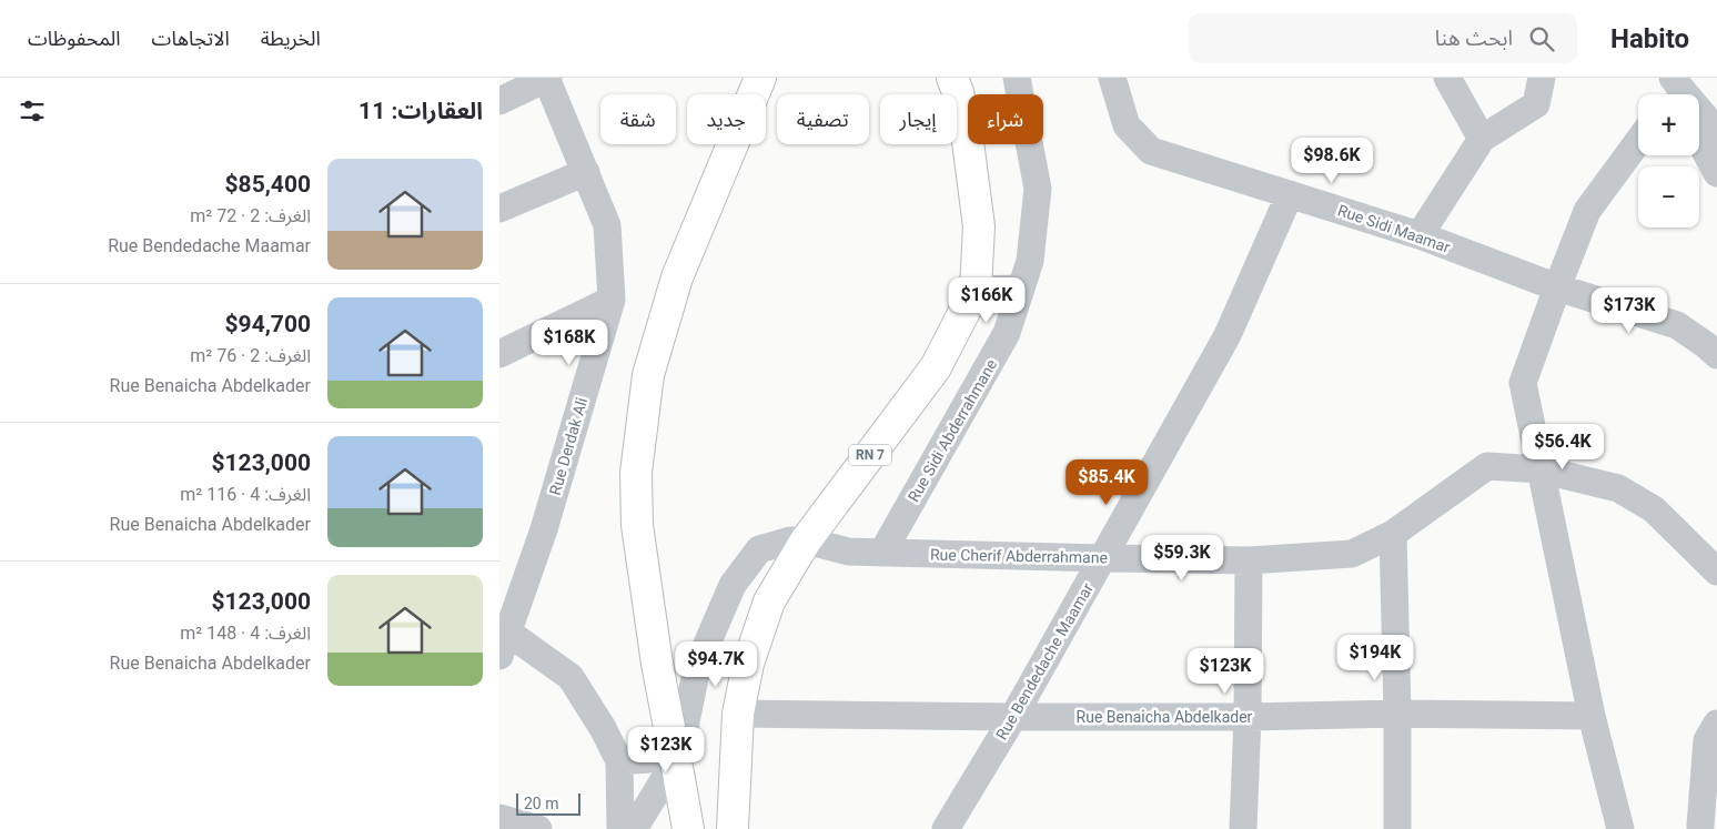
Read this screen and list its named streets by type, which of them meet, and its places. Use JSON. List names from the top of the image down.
{
  "streets": {
    "main road": ["RN 7"],
    "street": [
      "Rue Sidi Maamar",
      "Rue Sidi Abderrahmane",
      "Rue Derdak Ali",
      "Rue Cherif Abderrahmane",
      "Rue Bendedache Maamar",
      "Rue Benaicha Abdelkader"
    ]
  },
  "crossings": [
    ["Rue Sidi Maamar", "Rue Bendedache Maamar"],
    ["Rue Sidi Abderrahmane", "Rue Cherif Abderrahmane"],
    ["RN 7", "Rue Cherif Abderrahmane"],
    ["RN 7", "Rue Benaicha Abdelkader"],
    ["Rue Cherif Abderrahmane", "Rue Bendedache Maamar"],
    ["Rue Bendedache Maamar", "Rue Benaicha Abdelkader"]
  ],
  "scale_bar": "20 m",
  "page": {
    "header": "Habito",
    "search": "ابحث هنا",
    "nav": ["الخريطة", "الاتجاهات", "المحفوظات"],
    "heading": "العقارات: 11",
    "map_buttons": ["+", "−"],
    "chip": [
      "شراء",
      "إيجار",
      "تصفية",
      "جديد",
      "شقة"
    ],
    "price": [
      "$98.6K",
      "$166K",
      "$173K",
      "$168K",
      "$56.4K",
      "$85.4K",
      "$59.3K",
      "$194K",
      "$94.7K",
      "$123K",
      "$123K"
    ],
    "list": [
      {
        "name": "$85,400",
        "note": "الغرف: 2 · 72 m² · Rue Bendedache Maamar"
      },
      {
        "name": "$94,700",
        "note": "الغرف: 2 · 76 m² · Rue Benaicha Abdelkader"
      },
      {
        "name": "$123,000",
        "note": "الغرف: 4 · 116 m² · Rue Benaicha Abdelkader"
      },
      {
        "name": "$123,000",
        "note": "الغرف: 4 · 148 m² · Rue Benaicha Abdelkader"
      }
    ],
    "scale": "20 m"
  }
}
